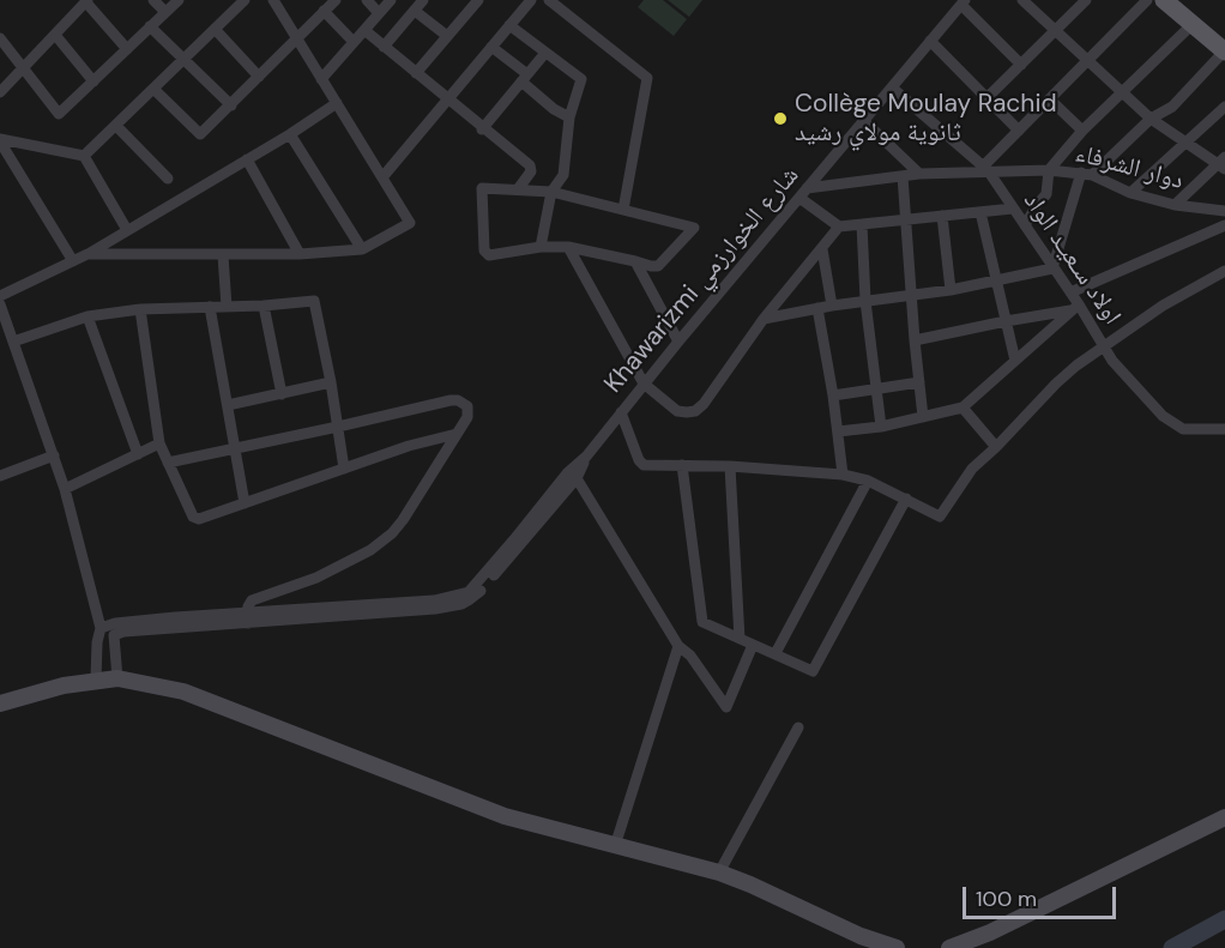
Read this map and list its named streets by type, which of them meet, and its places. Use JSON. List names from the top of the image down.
{
  "streets": {
    "street": ["دوار الشرفاء", "اولاد سـعيـد الواد", "Khawarizmi شارع الخوارزمي"]
  },
  "crossings": [
    ["دوار الشرفاء", "اولاد سـعيـد الواد"],
    ["دوار الشرفاء", "Khawarizmi شارع الخوارزمي"],
    ["اولاد سـعيـد الواد", "Khawarizmi شارع الخوارزمي"]
  ],
  "places": ["Collège Moulay Rachid ثانوية مولاي رشيد"],
  "scale_bar": "100 m"
}
